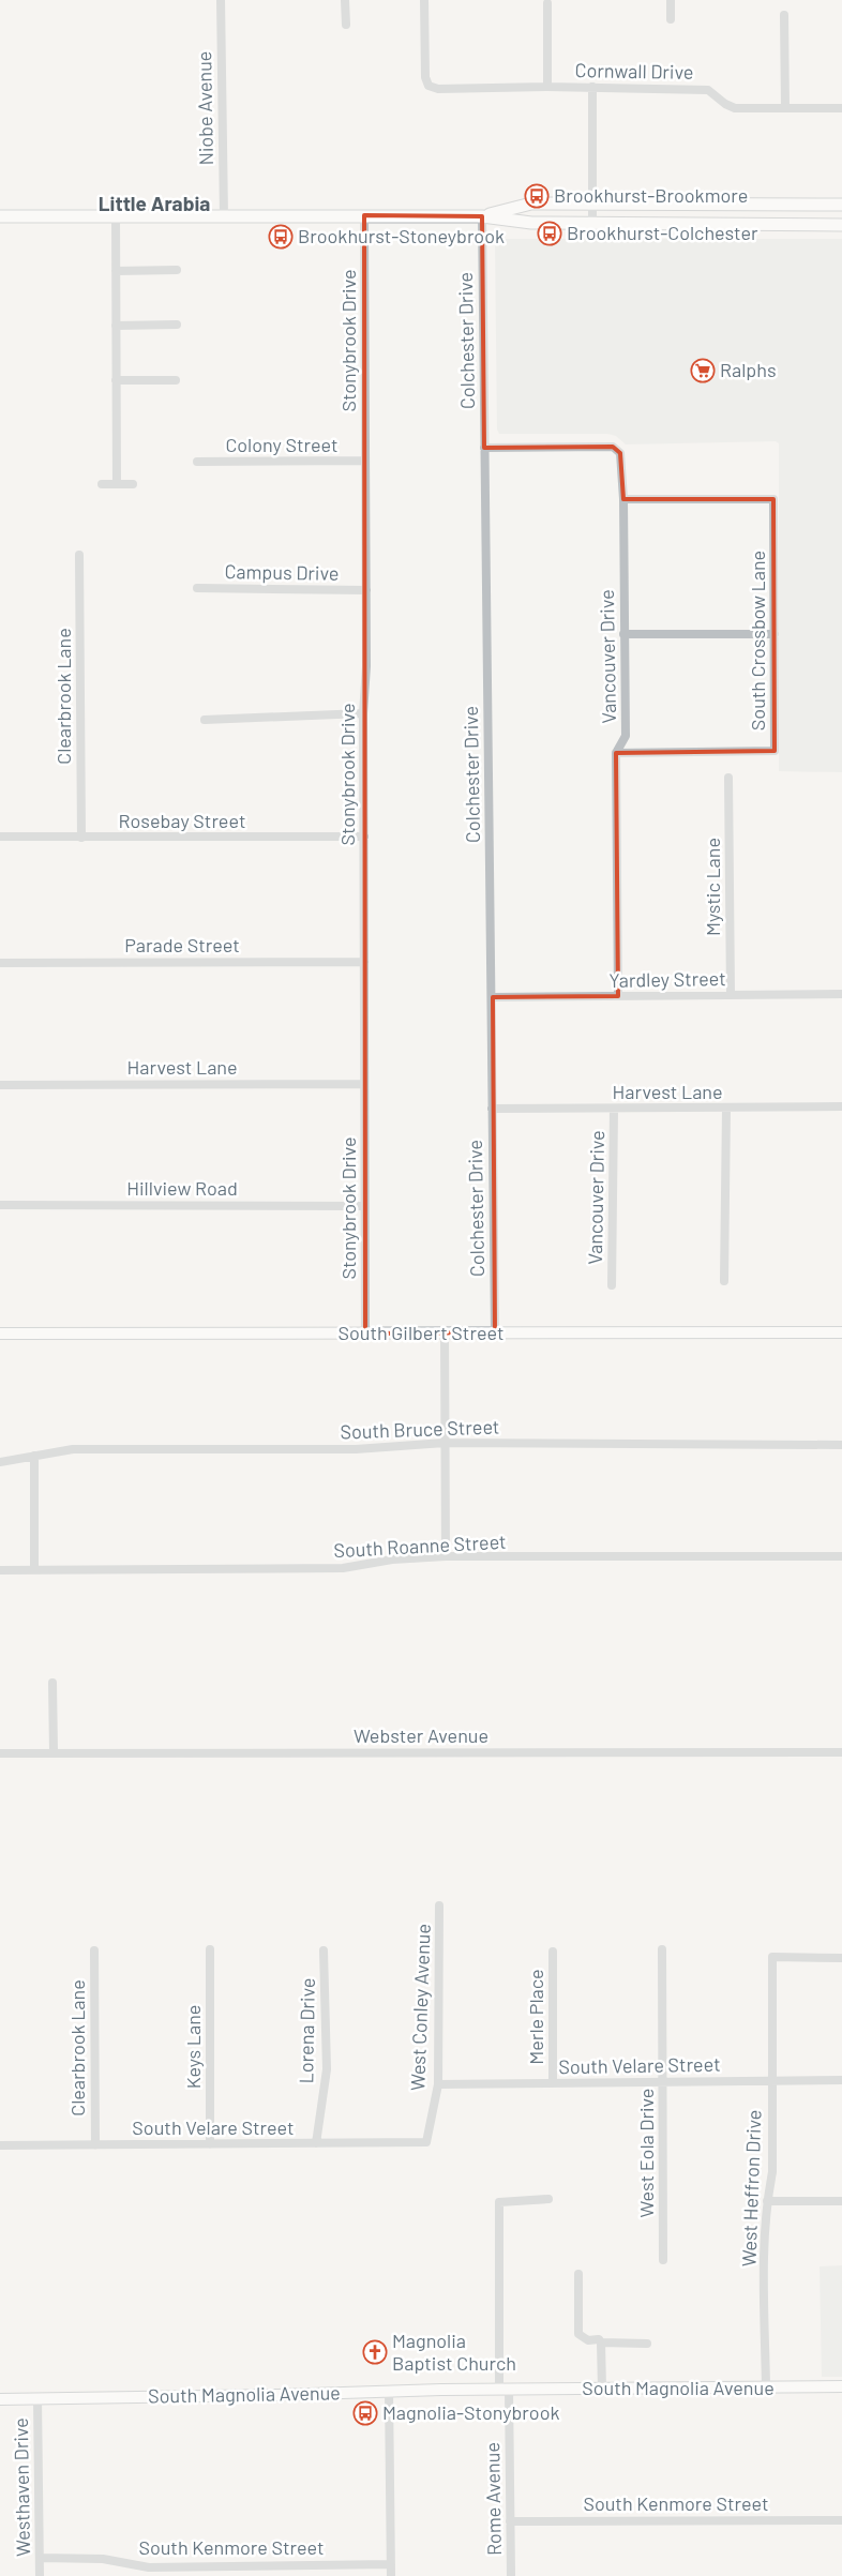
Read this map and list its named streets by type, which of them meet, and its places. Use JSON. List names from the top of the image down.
{
  "streets": {
    "street": [
      "Cornwall Drive",
      "Niobe Avenue",
      "Stonybrook Drive",
      "Colchester Drive",
      "Colony Street",
      "Campus Drive",
      "South Crossbow Lane",
      "Vancouver Drive",
      "Clearbrook Lane",
      "Rosebay Street",
      "Mystic Lane",
      "Parade Street",
      "Yardley Street",
      "Harvest Lane",
      "Hillview Road",
      "South Gilbert Street",
      "South Bruce Street",
      "South Roanne Street",
      "Webster Avenue",
      "West Conley Avenue",
      "Merle Place",
      "Lorena Drive",
      "Keys Lane",
      "South Velare Street",
      "West Eola Drive",
      "West Heffron Drive",
      "South Magnolia Avenue",
      "Westhaven Drive",
      "Rome Avenue",
      "South Kenmore Street"
    ]
  },
  "crossings": [
    ["Stonybrook Drive", "Colony Street"],
    ["Stonybrook Drive", "Campus Drive"],
    ["Stonybrook Drive", "Rosebay Street"],
    ["Stonybrook Drive", "Parade Street"],
    ["Stonybrook Drive", "Harvest Lane"],
    ["Stonybrook Drive", "Hillview Road"],
    ["Stonybrook Drive", "South Gilbert Street"],
    ["Colchester Drive", "Vancouver Drive"],
    ["Colchester Drive", "Yardley Street"],
    ["Colchester Drive", "Harvest Lane"],
    ["Colchester Drive", "South Gilbert Street"],
    ["South Crossbow Lane", "Vancouver Drive"],
    ["Vancouver Drive", "Yardley Street"],
    ["Vancouver Drive", "Harvest Lane"],
    ["Clearbrook Lane", "Rosebay Street"],
    ["Clearbrook Lane", "South Velare Street"],
    ["Mystic Lane", "Yardley Street"],
    ["West Conley Avenue", "South Velare Street"],
    ["Merle Place", "South Velare Street"],
    ["Lorena Drive", "South Velare Street"],
    ["Keys Lane", "South Velare Street"],
    ["South Velare Street", "West Eola Drive"],
    ["South Velare Street", "West Heffron Drive"],
    ["West Heffron Drive", "South Magnolia Avenue"],
    ["South Magnolia Avenue", "Westhaven Drive"],
    ["South Magnolia Avenue", "Rome Avenue"],
    ["Westhaven Drive", "South Kenmore Street"],
    ["Rome Avenue", "South Kenmore Street"]
  ],
  "districts": ["Little Arabia"],
  "places": {
    "bus stop": [
      "Brookhurst-Brookmore",
      "Brookhurst-Colchester",
      "Brookhurst-Stoneybrook",
      "Magnolia-Stonybrook"
    ],
    "supermarket": ["Ralphs"],
    "church": ["Magnolia Baptist Church"]
  }
}
